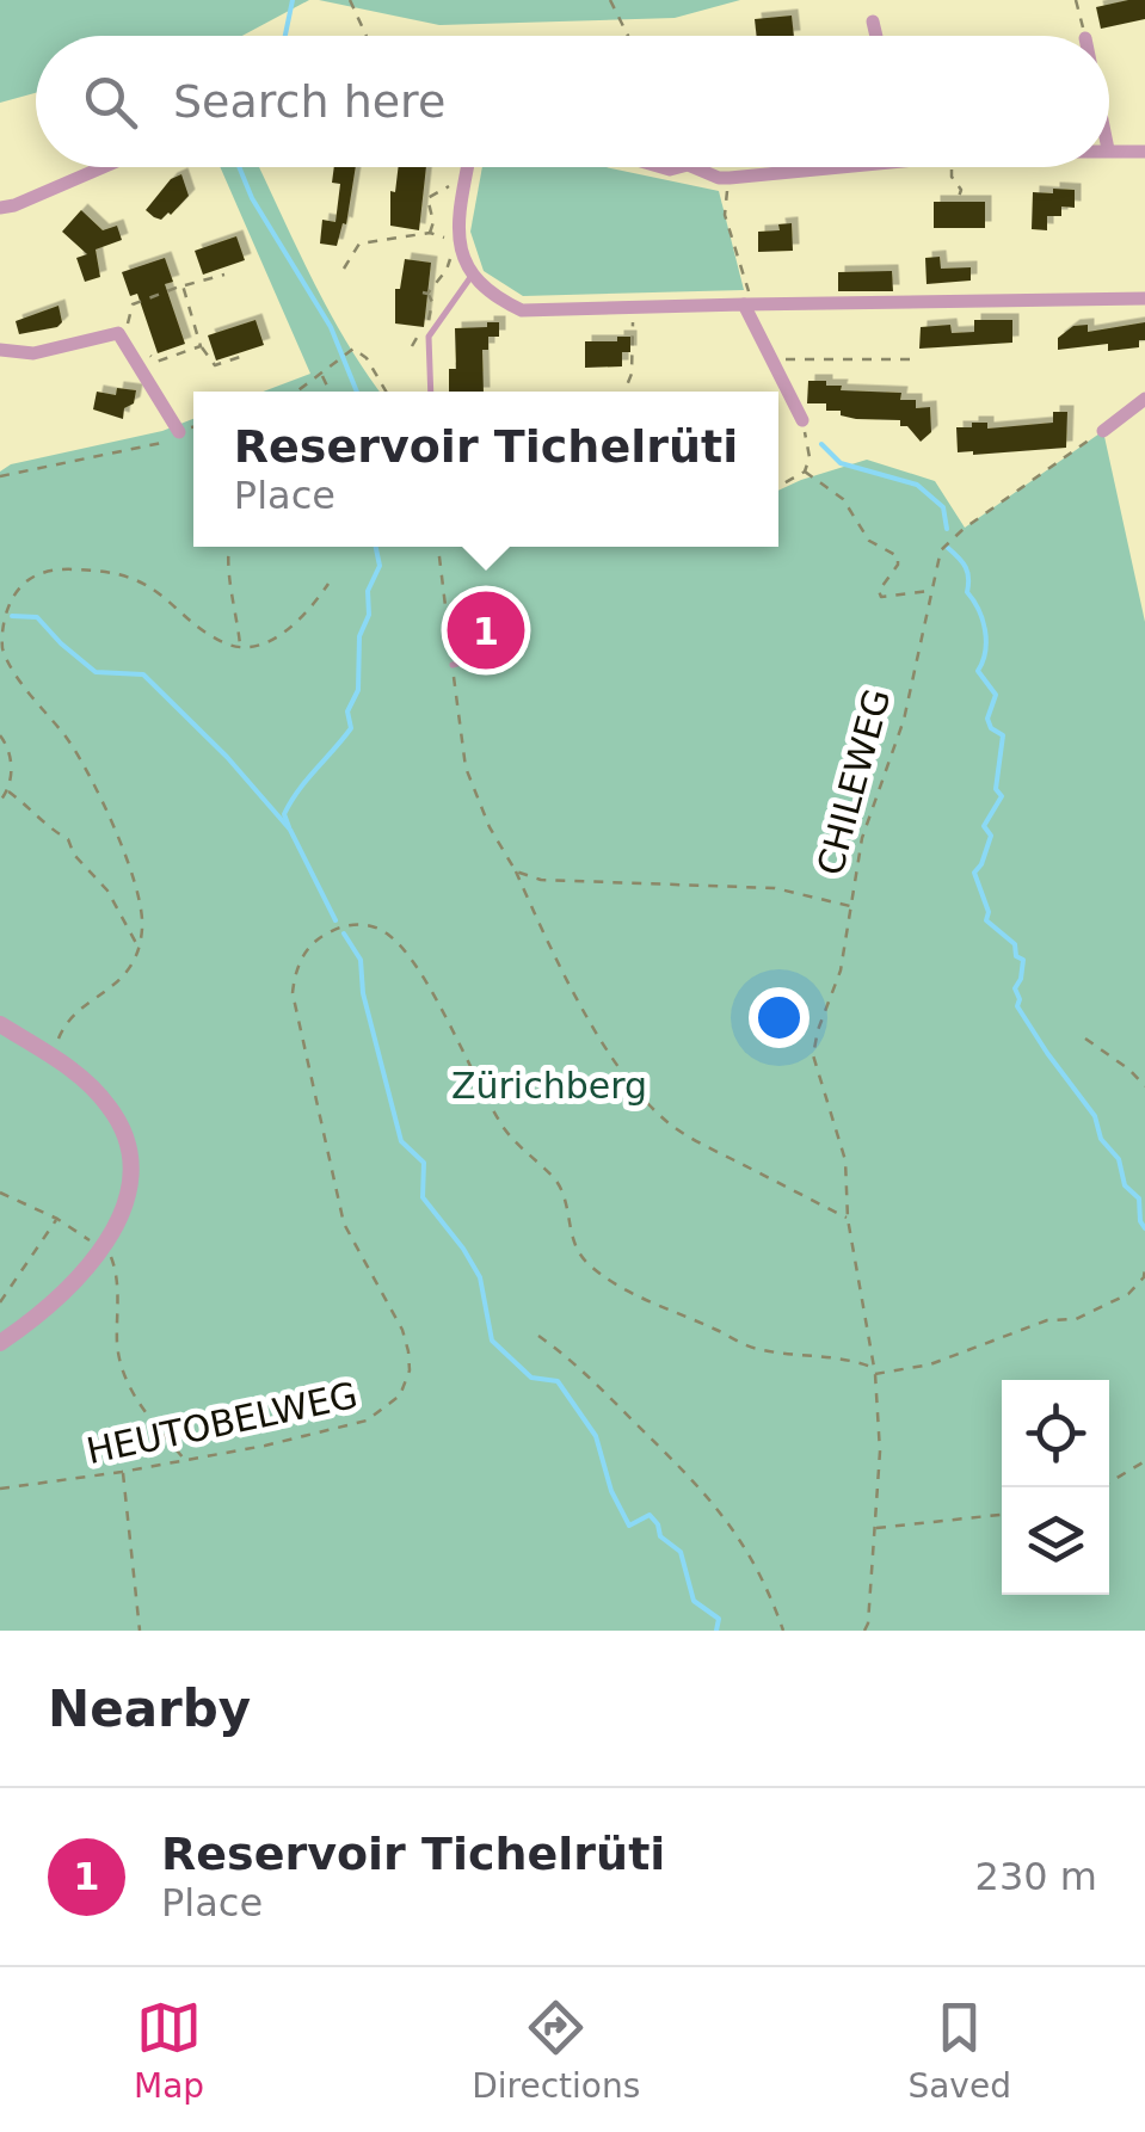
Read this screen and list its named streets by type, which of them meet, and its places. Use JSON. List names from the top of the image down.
{
  "streets": {
    "path": ["CHILEWEG", "HEUTOBELWEG"]
  },
  "crossings": [
    ["CHILEWEG", "HEUTOBELWEG"]
  ],
  "parks": ["Zürichberg"],
  "page": {
    "search": "Search here",
    "popup": ["Reservoir Tichelrüti", "Place"],
    "pins": "1",
    "heading": "Nearby",
    "list": [
      {
        "mark": "1",
        "name": "Reservoir Tichelrüti",
        "note": "Place",
        "value": "230 m"
      }
    ],
    "nav": ["Map", "Directions", "Saved"]
  }
}
